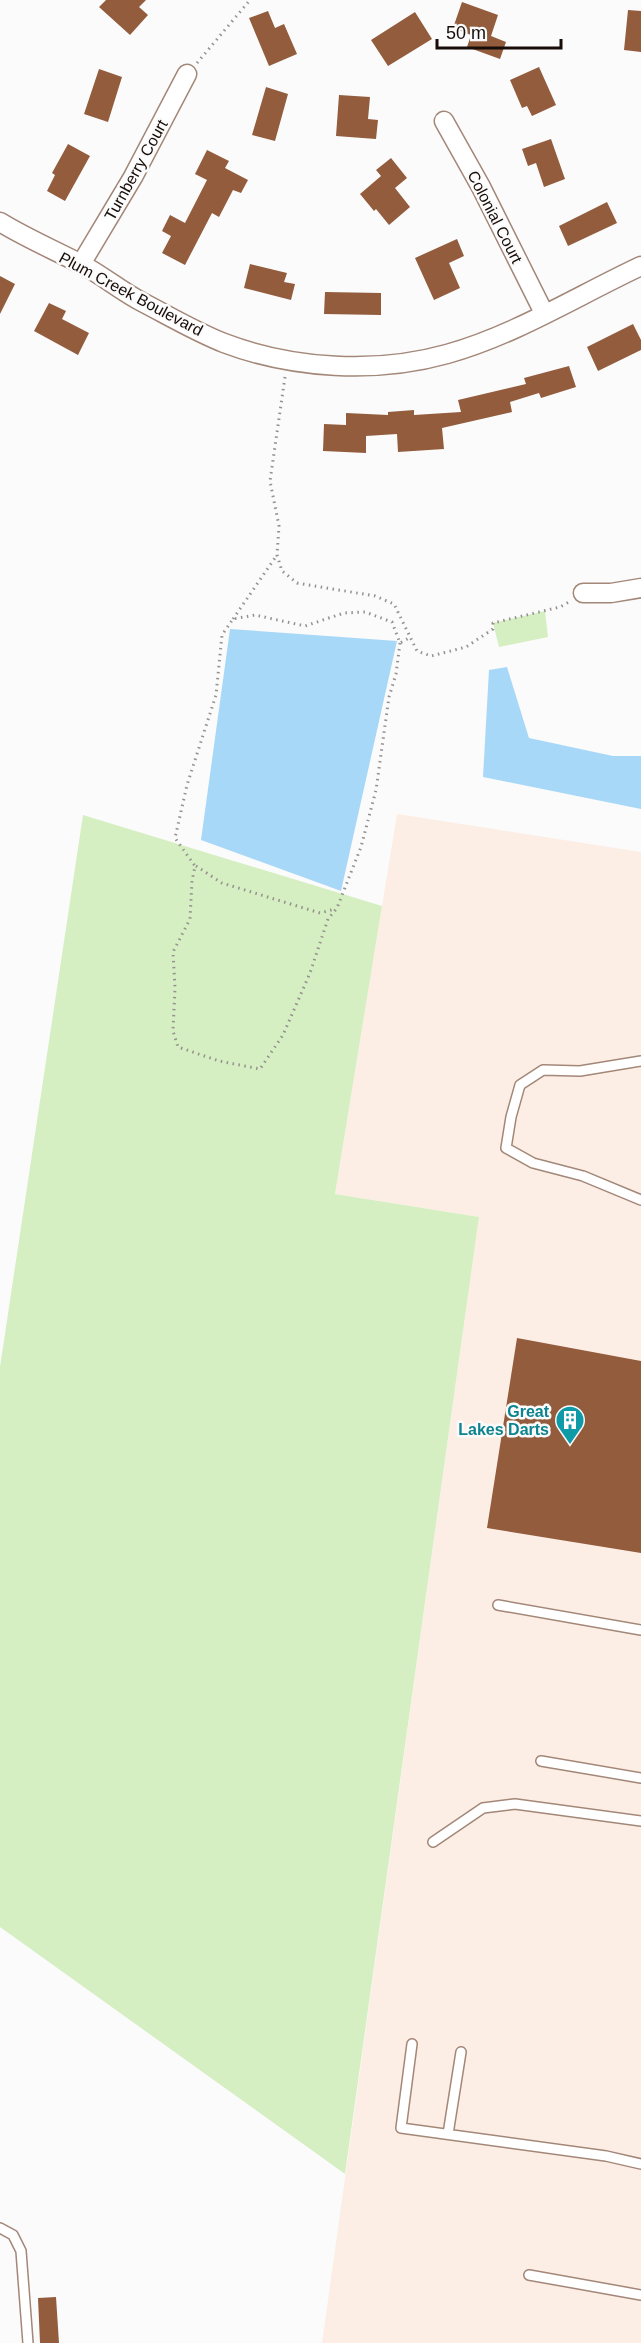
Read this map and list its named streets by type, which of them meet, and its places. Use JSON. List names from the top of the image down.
{
  "streets": {
    "street": ["Turnberry Court", "Colonial Court", "Plum Creek Boulevard"]
  },
  "crossings": [
    ["Turnberry Court", "Plum Creek Boulevard"],
    ["Colonial Court", "Plum Creek Boulevard"]
  ],
  "places": {
    "building": ["Great Lakes Darts"]
  },
  "scale_bar": "50 m"
}
